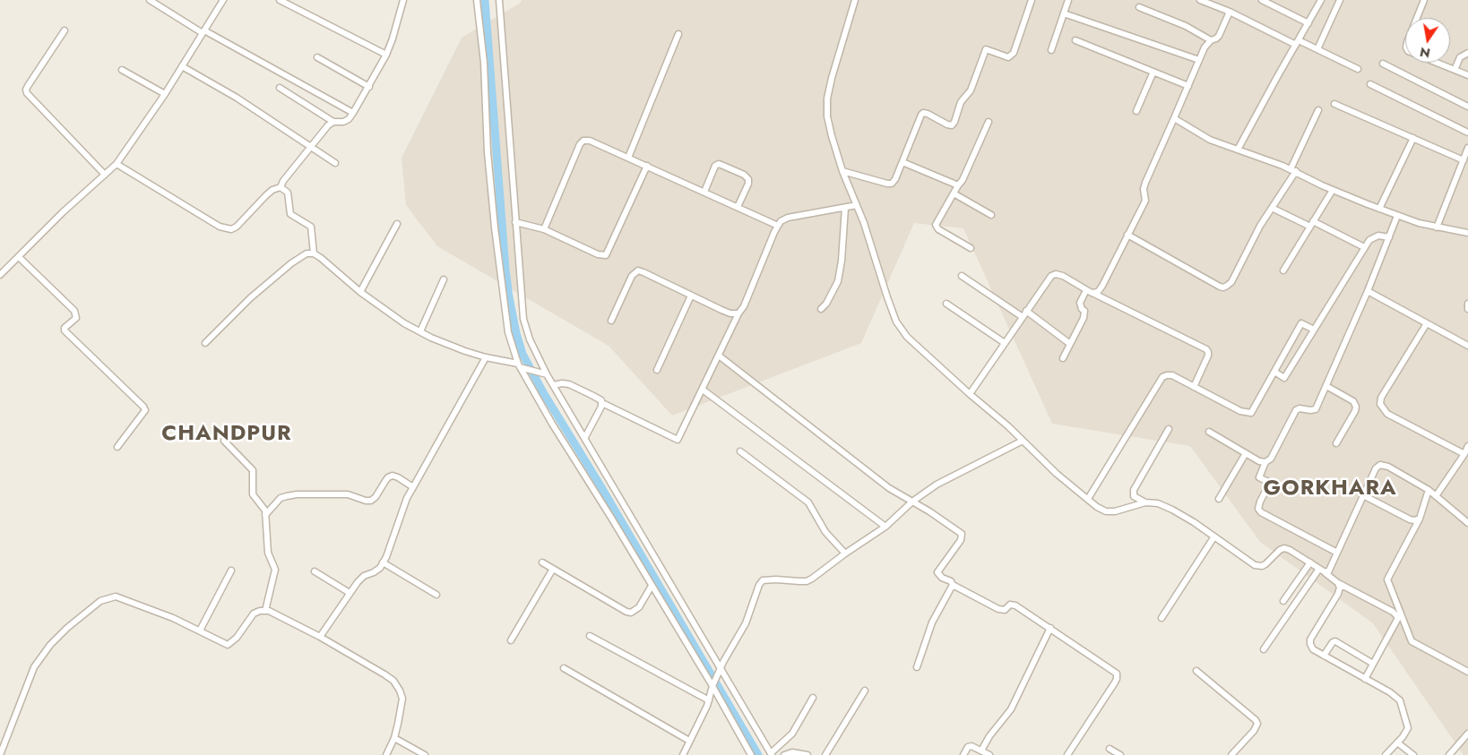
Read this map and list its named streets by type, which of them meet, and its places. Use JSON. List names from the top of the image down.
{
  "districts": ["CHANDPUR", "GORKHARA"],
  "north": "bottom"
}
